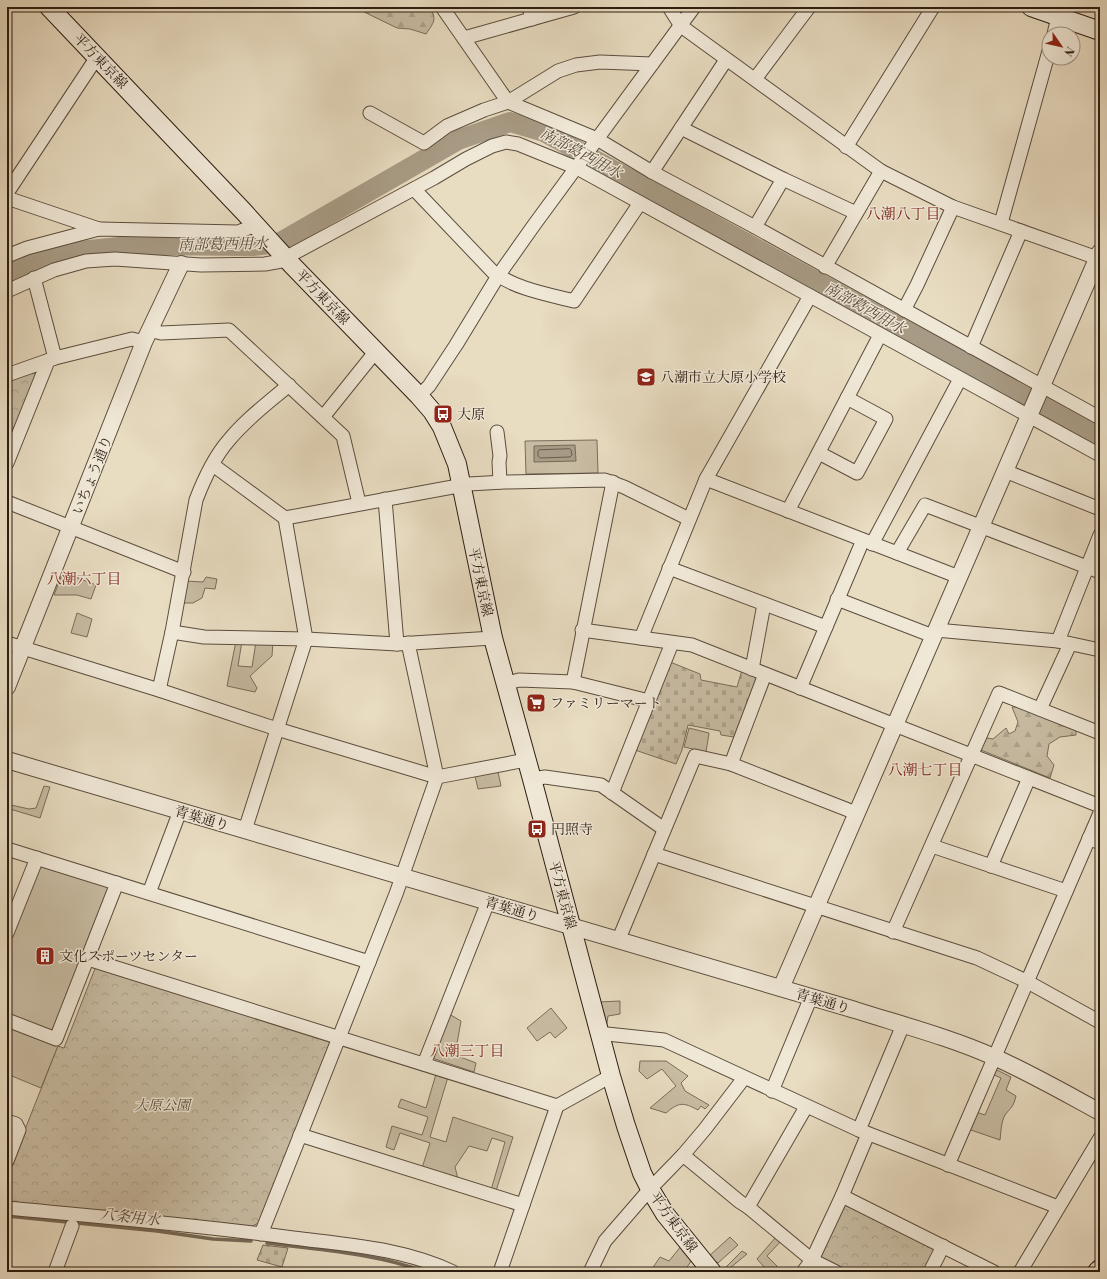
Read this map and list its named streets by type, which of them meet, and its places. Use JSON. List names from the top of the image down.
{
  "streets": {
    "main road": ["平方東京線"],
    "street": ["いちょう通り", "青葉通り"]
  },
  "crossings": [
    ["平方東京線", "青葉通り"]
  ],
  "districts": [
    "八潮八丁目",
    "八潮六丁目",
    "八潮七丁目",
    "八潮三丁目"
  ],
  "water": ["南部葛西用水", "八条用水"],
  "parks": ["大原公園"],
  "places": {
    "school or university": ["八潮市立大原小学校"],
    "bus stop": ["大原", "円照寺"],
    "supermarket": ["ファミリーマート"],
    "building": ["文化スポーツセンター"]
  },
  "north": "bottom right"
}
